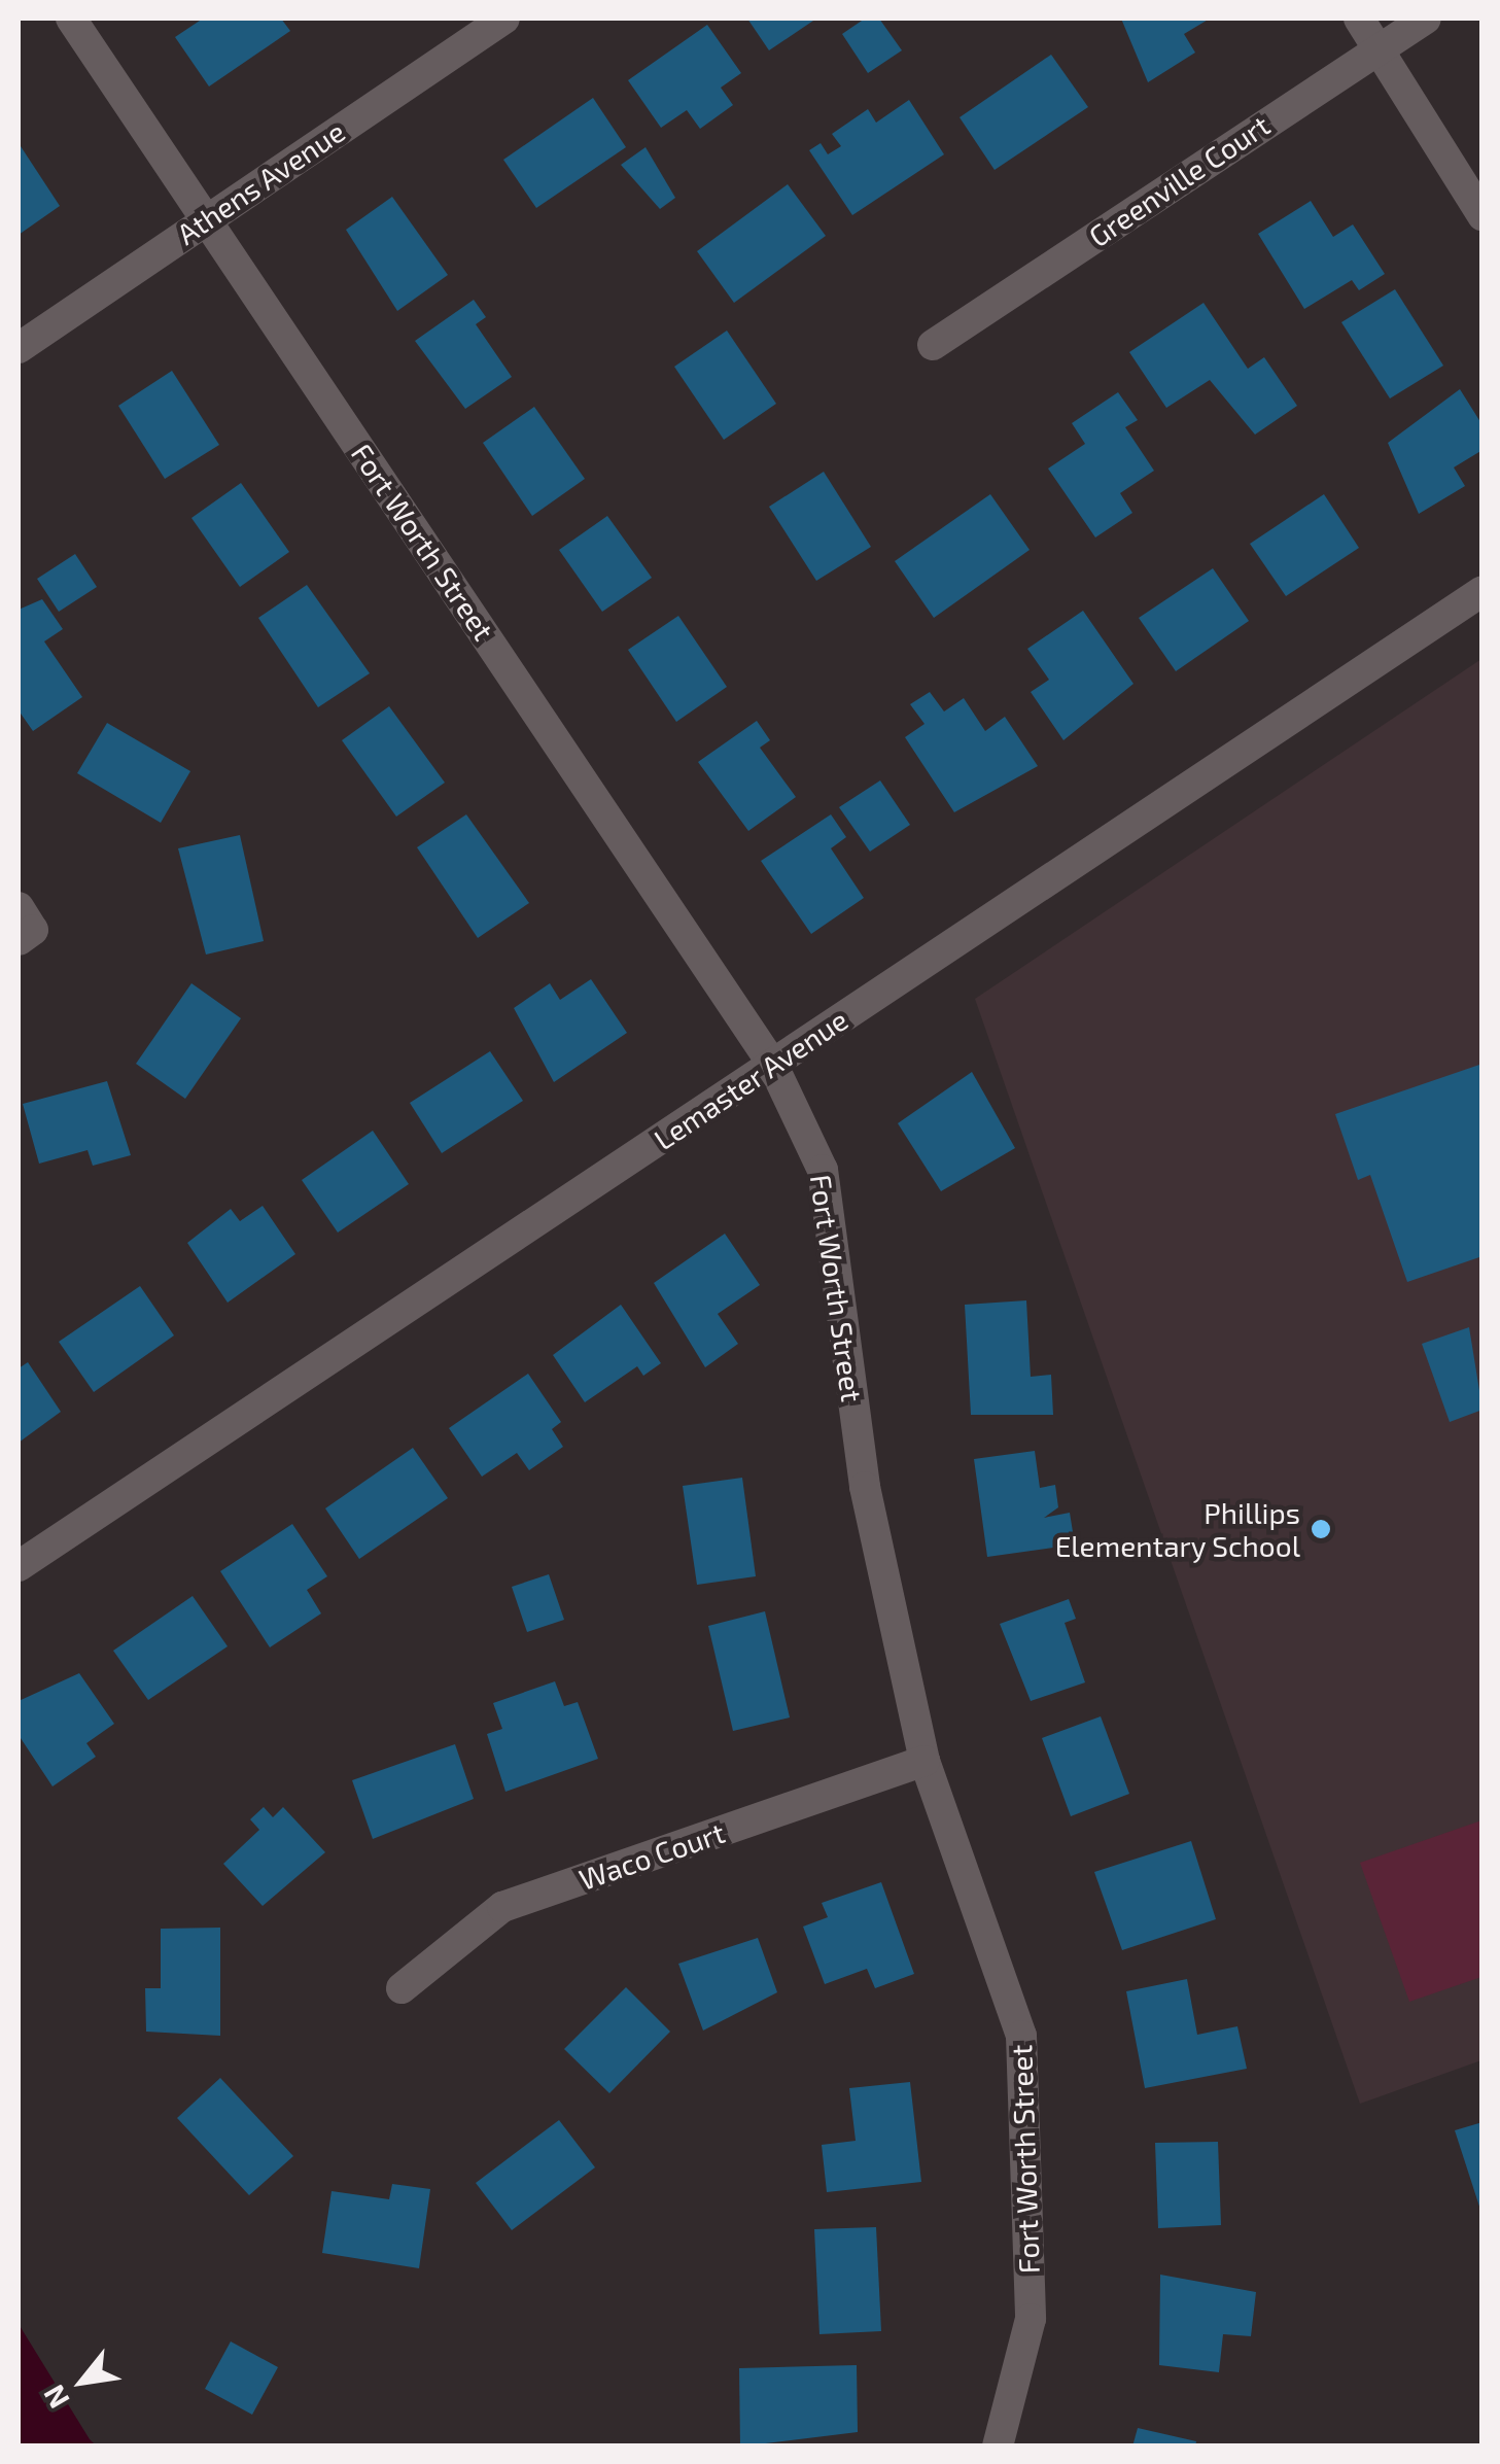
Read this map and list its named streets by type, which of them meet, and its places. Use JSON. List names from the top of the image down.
{
  "streets": {
    "street": [
      "Greenville Court",
      "Athens Avenue",
      "Fort Worth Street",
      "Lemaster Avenue",
      "Waco Court"
    ]
  },
  "crossings": [
    ["Athens Avenue", "Fort Worth Street"],
    ["Fort Worth Street", "Lemaster Avenue"],
    ["Fort Worth Street", "Waco Court"]
  ],
  "places": ["Phillips Elementary School"],
  "north": "bottom left"
}
